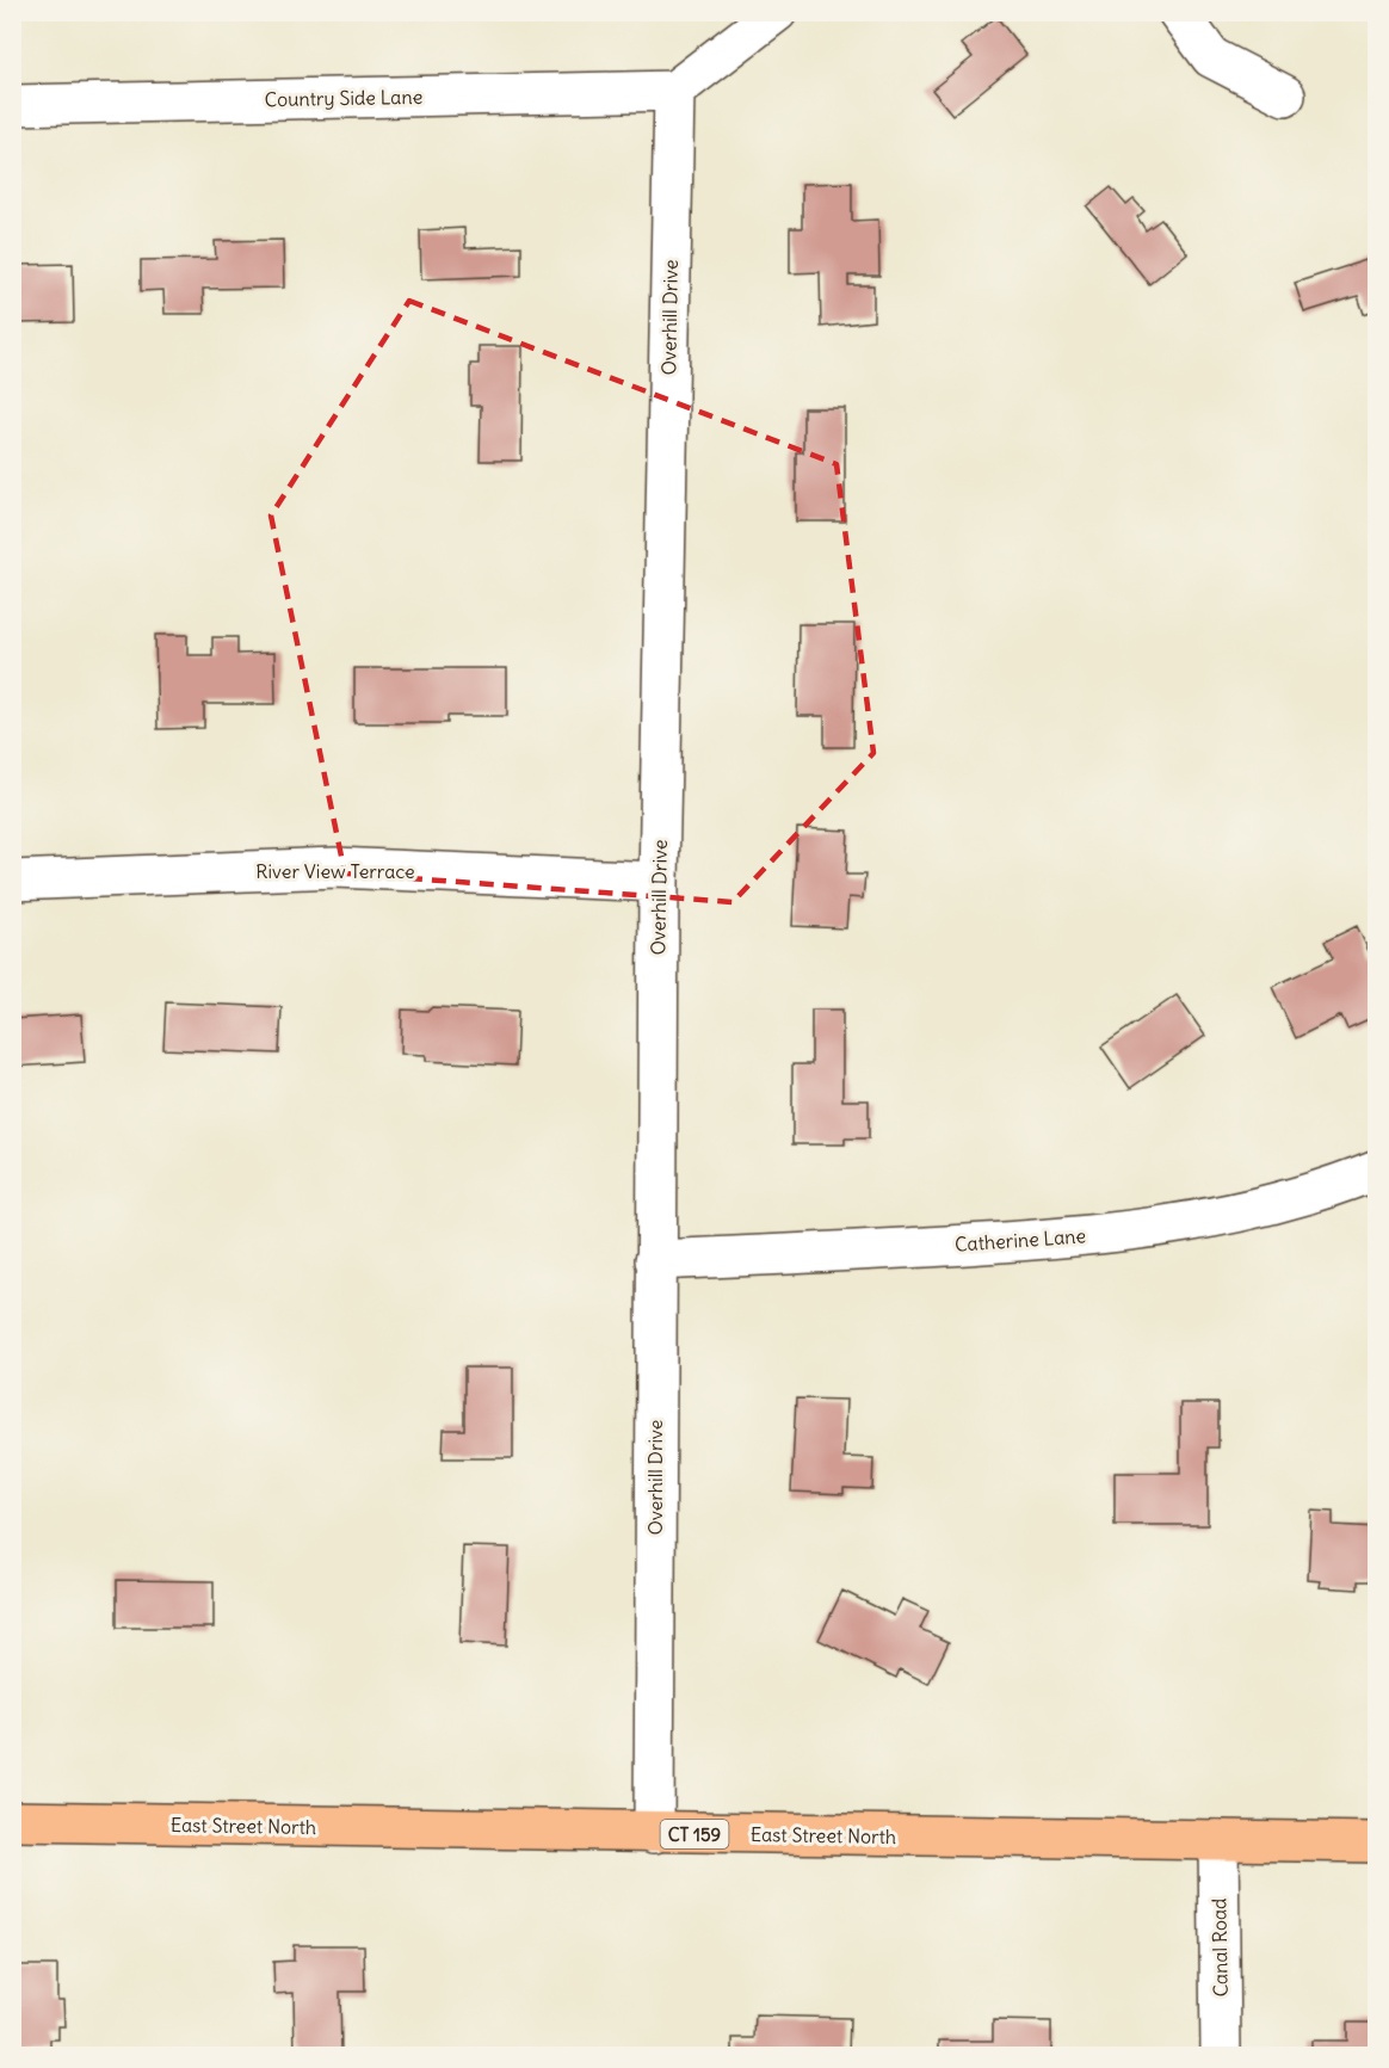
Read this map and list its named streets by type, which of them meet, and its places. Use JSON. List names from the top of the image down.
{
  "streets": {
    "main road": ["East Street North", "CT 159"],
    "street": [
      "Country Side Lane",
      "Overhill Drive",
      "River View Terrace",
      "Catherine Lane",
      "Canal Road"
    ]
  },
  "crossings": [
    ["Country Side Lane", "Overhill Drive"],
    ["Overhill Drive", "River View Terrace"],
    ["Overhill Drive", "Catherine Lane"],
    ["Overhill Drive", "East Street North"],
    ["East Street North", "Canal Road"]
  ]
}
